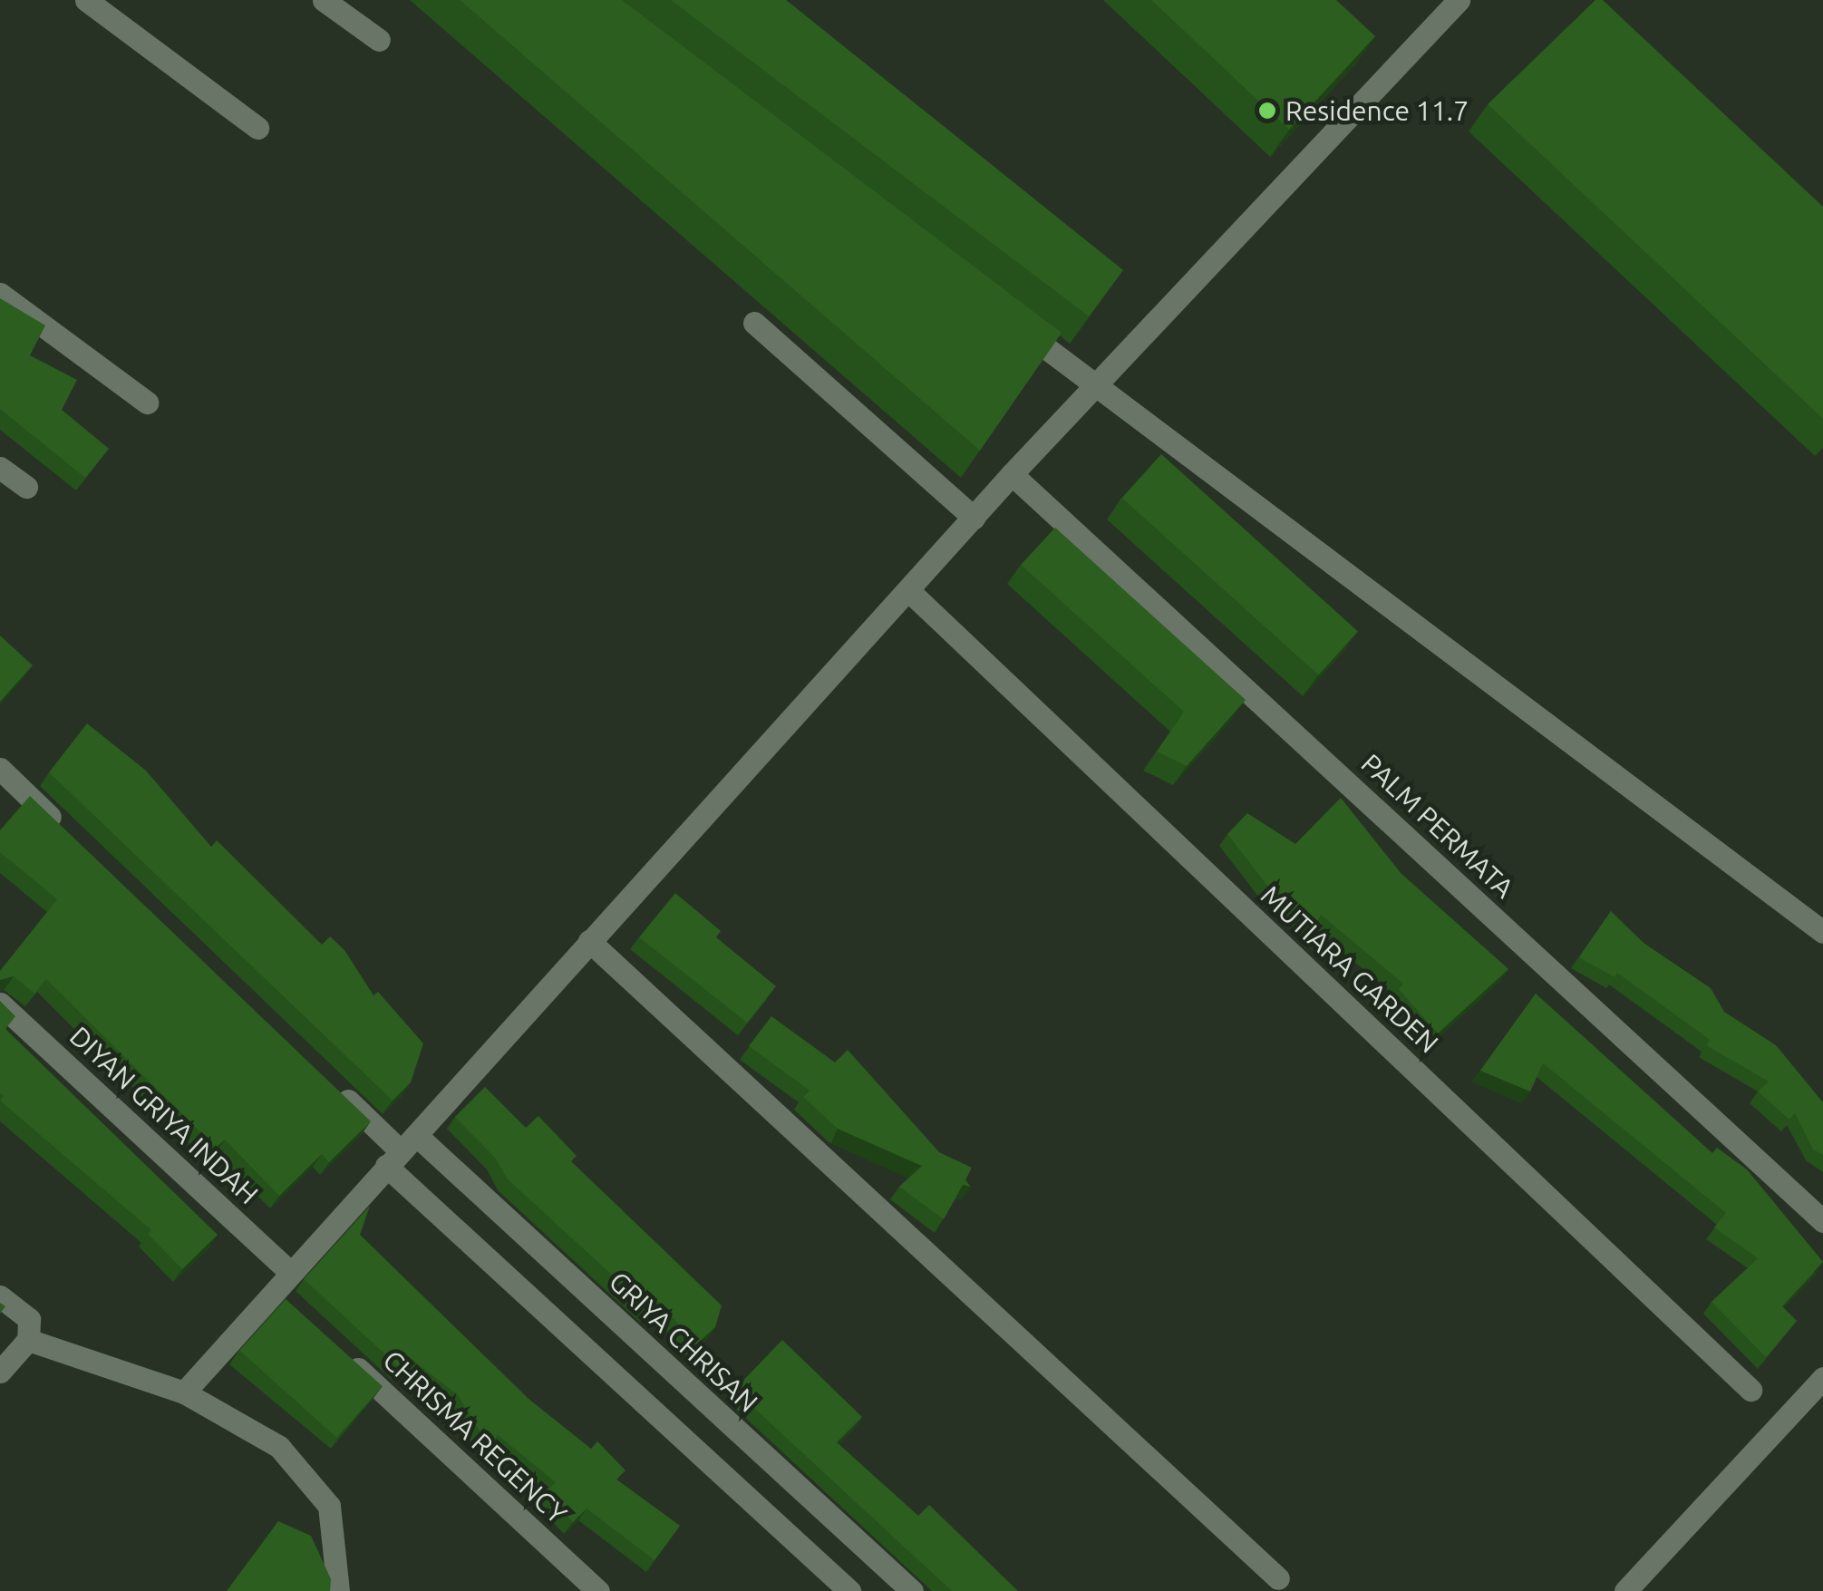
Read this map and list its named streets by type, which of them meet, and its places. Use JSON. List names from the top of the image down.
{
  "streets": {
    "street": [
      "PALM PERMATA",
      "MUTIARA GARDEN",
      "DIYAN GRIYA INDAH",
      "GRIYA CHRISAN",
      "CHRISMA REGENCY"
    ]
  },
  "places": ["Residence 11.7"]
}
